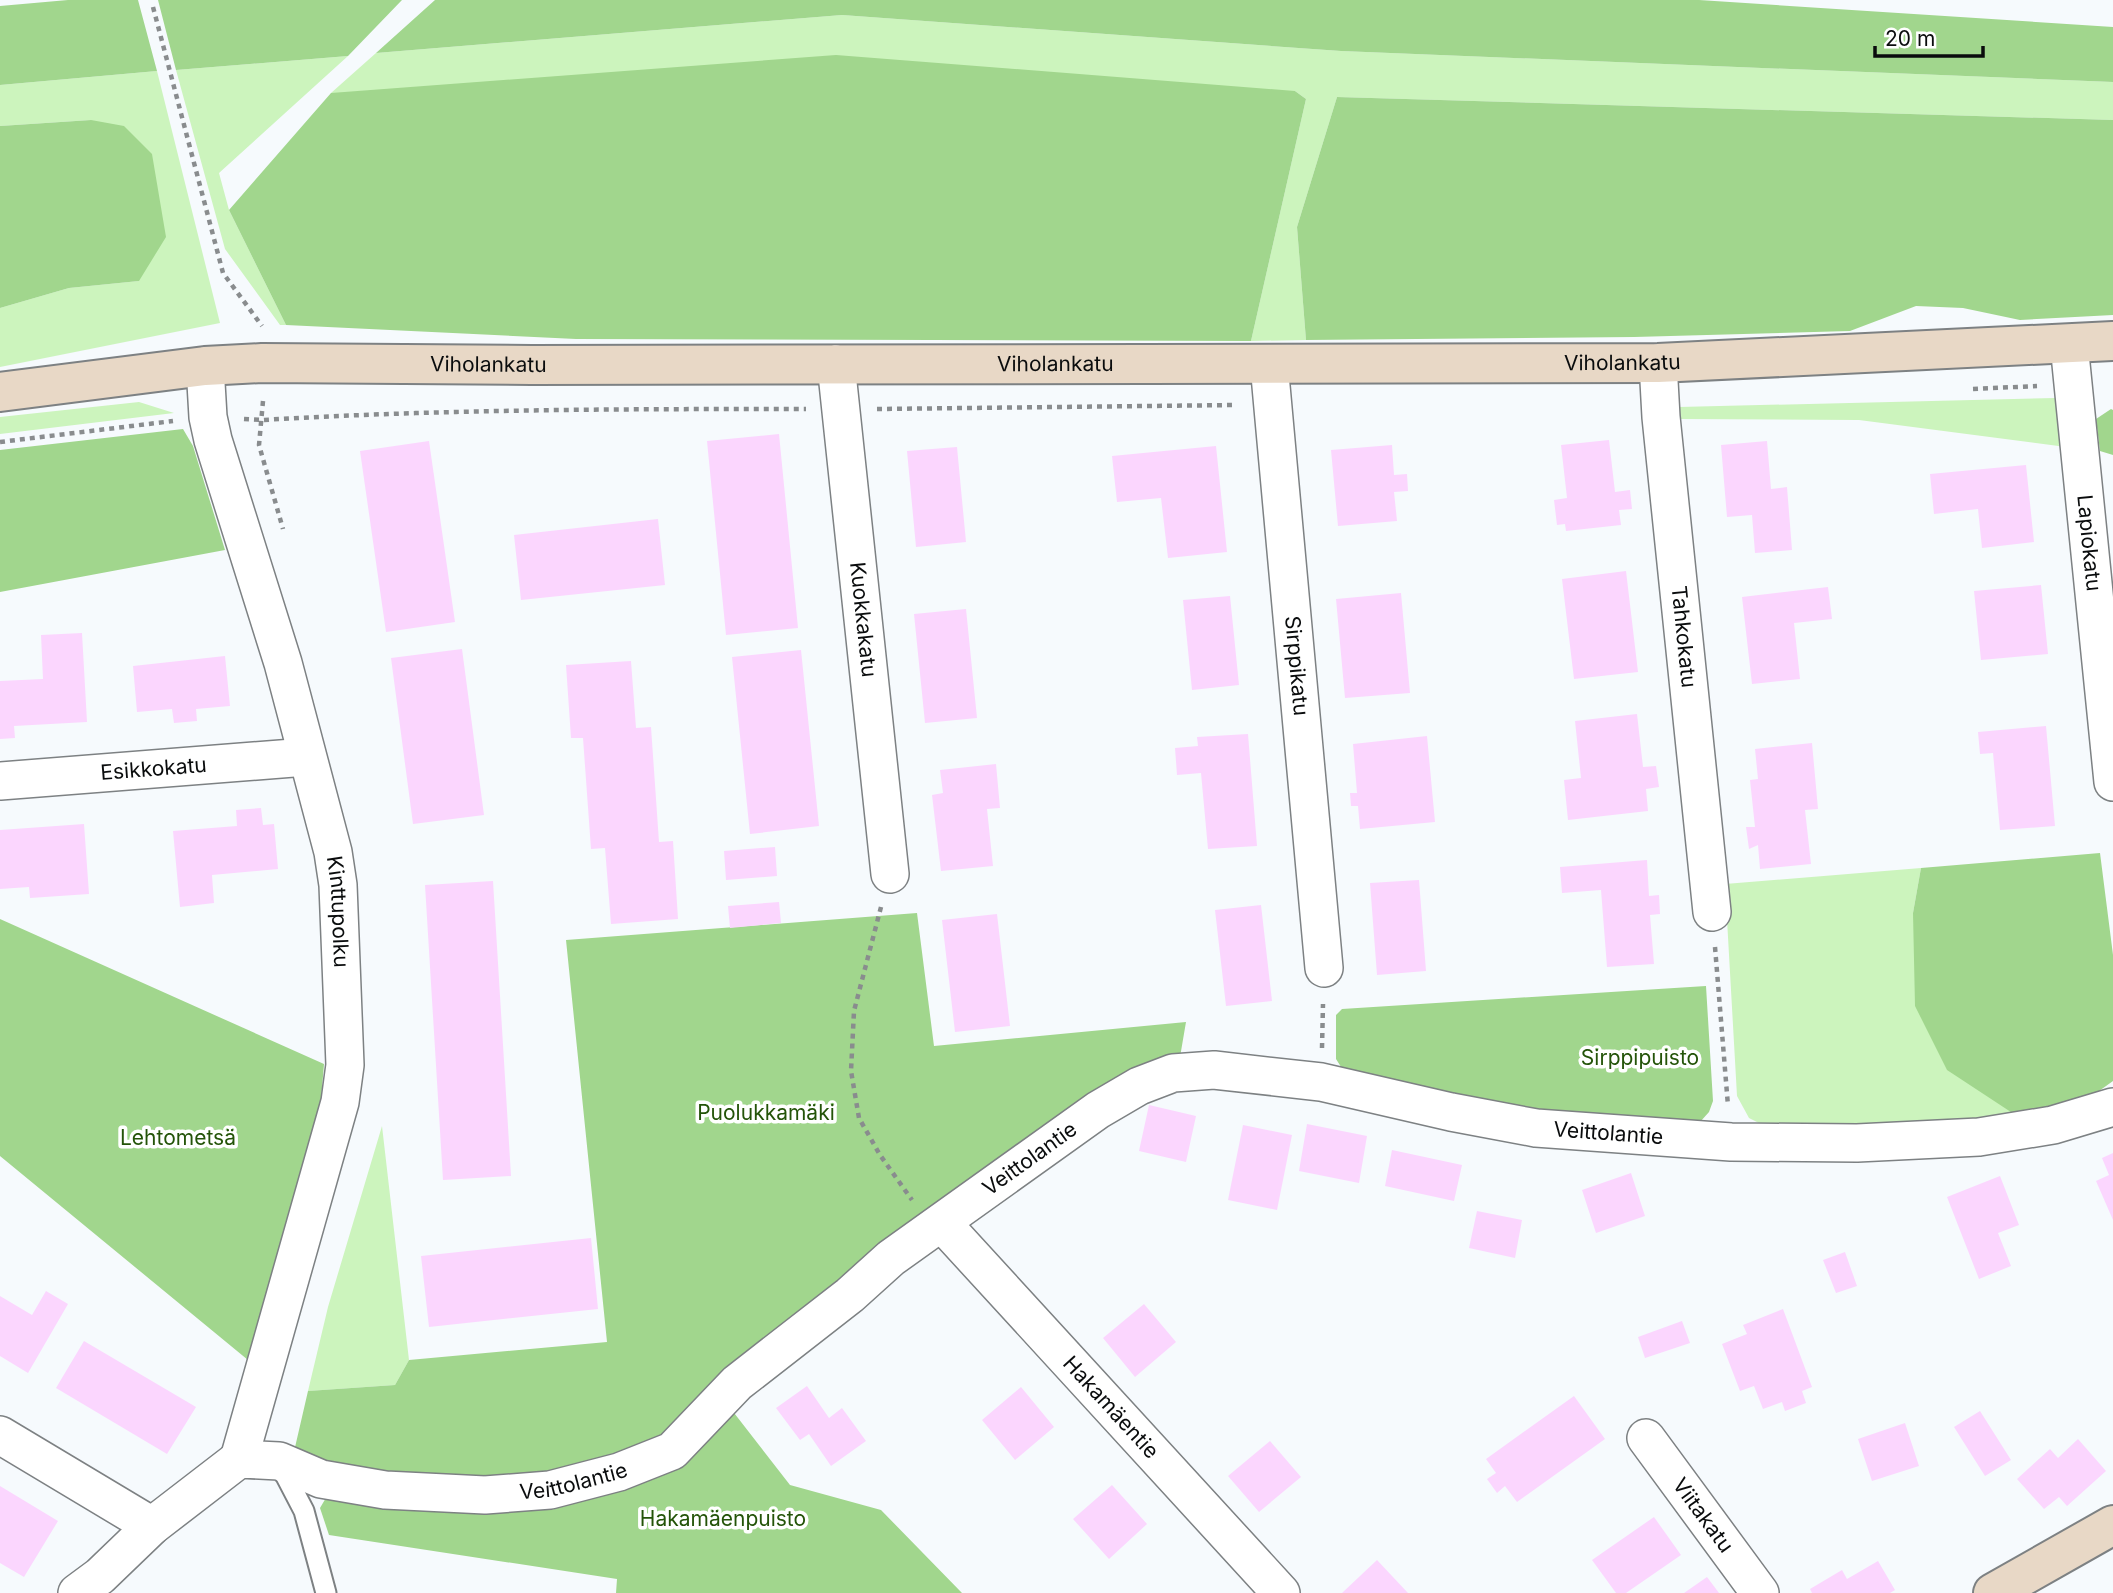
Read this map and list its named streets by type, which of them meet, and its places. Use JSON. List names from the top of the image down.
{
  "streets": {
    "main road": ["Viholankatu"],
    "street": [
      "Lapiokatu",
      "Kuokkakatu",
      "Tahkokatu",
      "Sirppikatu",
      "Esikkokatu",
      "Kinttupolku",
      "Veittolantie",
      "Hakamäentie",
      "Viitakatu"
    ]
  },
  "crossings": [
    ["Viholankatu", "Lapiokatu"],
    ["Viholankatu", "Kuokkakatu"],
    ["Viholankatu", "Tahkokatu"],
    ["Viholankatu", "Sirppikatu"],
    ["Viholankatu", "Kinttupolku"],
    ["Esikkokatu", "Kinttupolku"],
    ["Kinttupolku", "Veittolantie"],
    ["Veittolantie", "Hakamäentie"]
  ],
  "parks": [
    "Sirppipuisto",
    "Puolukkamäki",
    "Lehtometsä",
    "Hakamäenpuisto"
  ],
  "scale_bar": "20 m"
}
